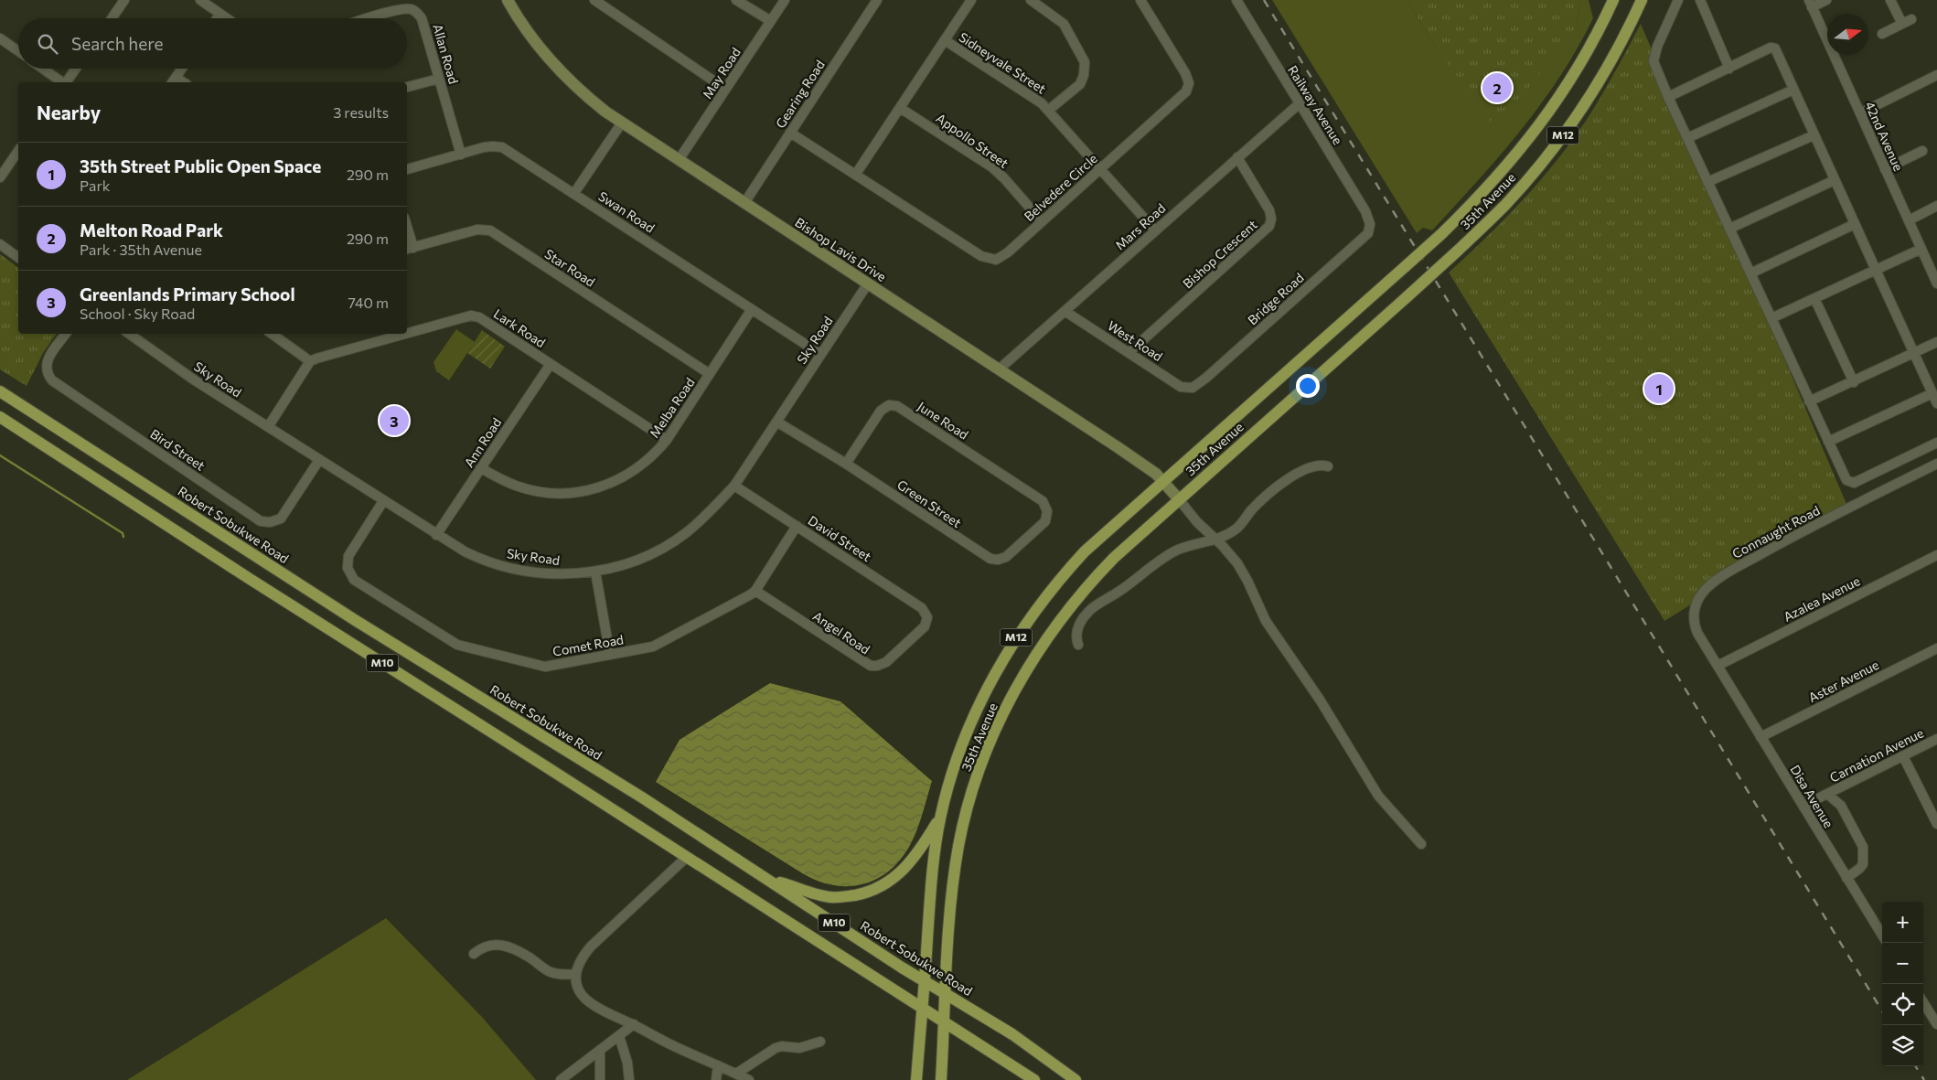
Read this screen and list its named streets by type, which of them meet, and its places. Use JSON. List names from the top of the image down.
{
  "streets": {
    "main road": [
      "M12",
      "35th Avenue",
      "Robert Sobukwe Road",
      "M10"
    ],
    "street": [
      "Allan Road",
      "Sidneyvale Street",
      "May Road",
      "Gearing Road",
      "Railway Avenue",
      "42nd Avenue",
      "Appollo Street",
      "Belvedere Circle",
      "Swan Road",
      "Mars Road",
      "Bishop Lavis Drive",
      "Bishop Crescent",
      "Star Road",
      "Bridge Road",
      "Lark Road",
      "Sky Road",
      "West Road",
      "Melba Road",
      "June Road",
      "Ann Road",
      "Bird Street",
      "Green Street",
      "Connaught Road",
      "David Street",
      "Azalea Avenue",
      "Angel Road",
      "Comet Road",
      "Aster Avenue",
      "Carnation Avenue",
      "Disa Avenue"
    ]
  },
  "crossings": [
    ["Allan Road", "Swan Road"],
    ["Sidneyvale Street", "Belvedere Circle"],
    ["Sidneyvale Street", "Mars Road"],
    ["May Road", "Bishop Lavis Drive"],
    ["Gearing Road", "Belvedere Circle"],
    ["Gearing Road", "Bishop Lavis Drive"],
    ["Railway Avenue", "Mars Road"],
    ["Railway Avenue", "Bridge Road"],
    ["M12", "35th Avenue"],
    ["M12", "Robert Sobukwe Road"],
    ["M12", "M10"],
    ["Appollo Street", "Belvedere Circle"],
    ["35th Avenue", "Bishop Lavis Drive"],
    ["35th Avenue", "Robert Sobukwe Road"],
    ["Swan Road", "Sky Road"],
    ["Swan Road", "Melba Road"],
    ["Mars Road", "Bishop Lavis Drive"],
    ["Mars Road", "Bishop Crescent"],
    ["Mars Road", "West Road"],
    ["Bishop Lavis Drive", "Sky Road"],
    ["Bishop Crescent", "West Road"],
    ["Star Road", "Melba Road"],
    ["Bridge Road", "West Road"],
    ["Lark Road", "Melba Road"],
    ["Lark Road", "Ann Road"],
    ["Sky Road", "Ann Road"],
    ["Sky Road", "Bird Street"],
    ["Sky Road", "Green Street"],
    ["Sky Road", "David Street"],
    ["Sky Road", "Comet Road"],
    ["Melba Road", "Ann Road"],
    ["June Road", "Green Street"],
    ["Connaught Road", "Azalea Avenue"],
    ["Connaught Road", "Disa Avenue"],
    ["David Street", "Angel Road"],
    ["David Street", "Comet Road"],
    ["Azalea Avenue", "Disa Avenue"],
    ["Angel Road", "Comet Road"],
    ["Aster Avenue", "Disa Avenue"],
    ["Carnation Avenue", "Disa Avenue"]
  ],
  "north": "right",
  "page": {
    "search": "Search here",
    "pins": ["2", "1", "3"],
    "heading": ["Nearby", "3 results"],
    "list": [
      {
        "mark": "1",
        "name": "35th Street Public Open Space",
        "note": "Park",
        "value": "290 m"
      },
      {
        "mark": "2",
        "name": "Melton Road Park",
        "note": "Park · 35th Avenue",
        "value": "290 m"
      },
      {
        "mark": "3",
        "name": "Greenlands Primary School",
        "note": "School · Sky Road",
        "value": "740 m"
      }
    ],
    "map_buttons": ["+", "−"]
  }
}
